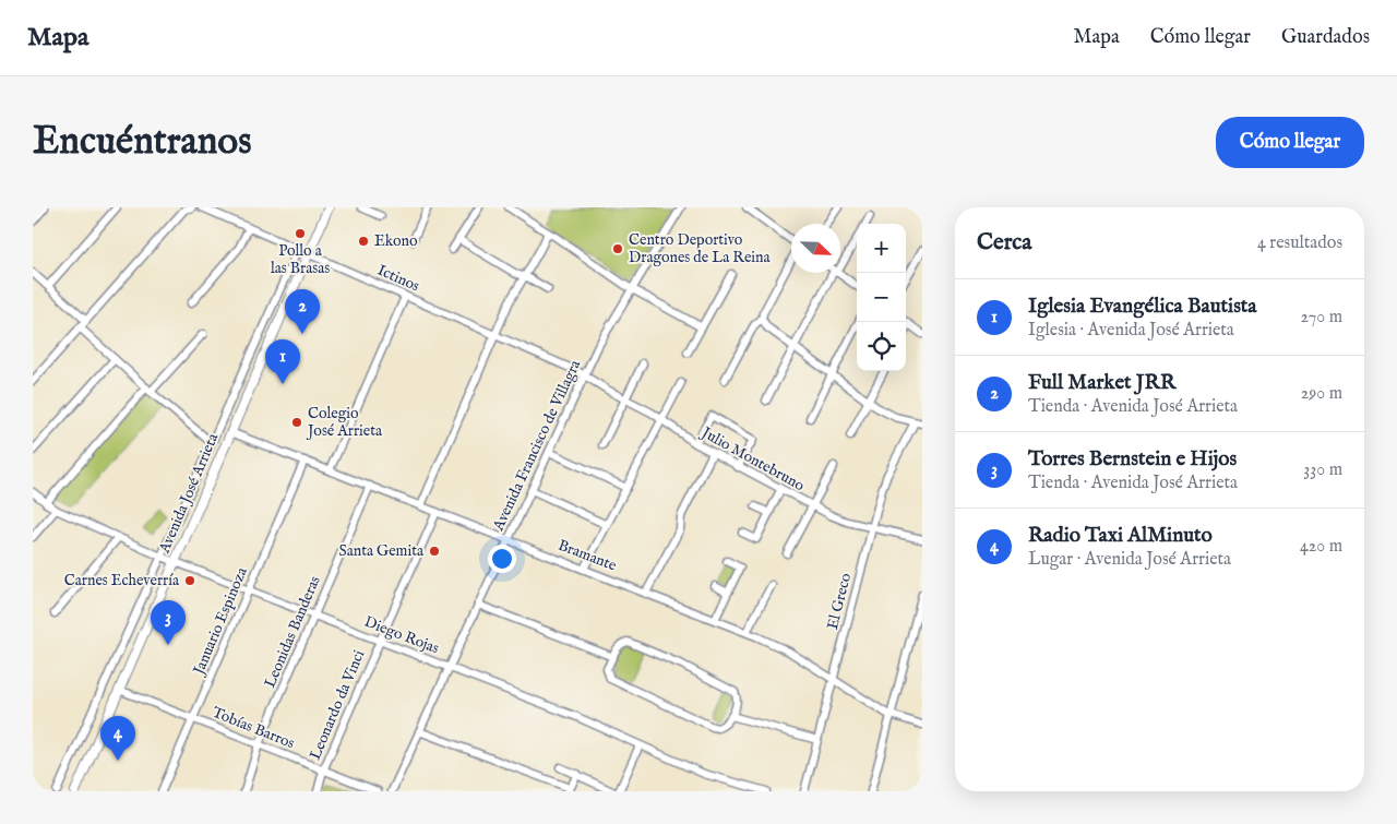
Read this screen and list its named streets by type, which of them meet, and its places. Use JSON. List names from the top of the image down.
{
  "streets": {
    "main road": ["Avenida José Arrieta"],
    "street": [
      "Ictinos",
      "Avenida Francisco de Villagra",
      "Julio Montebruno",
      "Bramante",
      "El Greco",
      "Januario Espinoza",
      "Leonidas Banderas",
      "Diego Rojas",
      "Leonardo da Vinci",
      "Tobías Barros"
    ]
  },
  "crossings": [
    ["Ictinos", "Avenida Francisco de Villagra"],
    ["Ictinos", "Julio Montebruno"],
    ["Ictinos", "Avenida José Arrieta"],
    ["Avenida Francisco de Villagra", "Julio Montebruno"],
    ["Avenida Francisco de Villagra", "Bramante"],
    ["Avenida Francisco de Villagra", "Diego Rojas"],
    ["Julio Montebruno", "El Greco"],
    ["Avenida José Arrieta", "Bramante"],
    ["Avenida José Arrieta", "Diego Rojas"],
    ["Avenida José Arrieta", "Tobías Barros"],
    ["Bramante", "El Greco"],
    ["Bramante", "Januario Espinoza"],
    ["Bramante", "Leonidas Banderas"],
    ["Bramante", "Leonardo da Vinci"],
    ["Januario Espinoza", "Diego Rojas"],
    ["Januario Espinoza", "Tobías Barros"],
    ["Leonidas Banderas", "Diego Rojas"],
    ["Leonidas Banderas", "Tobías Barros"],
    ["Diego Rojas", "Leonardo da Vinci"],
    ["Leonardo da Vinci", "Tobías Barros"]
  ],
  "places": [
    "Pollo a las Brasas",
    "Ekono",
    "Centro Deportivo Dragones de La Reina",
    "Colegio José Arrieta",
    "Santa Gemita",
    "Carnes Echeverría"
  ],
  "north": "bottom right",
  "page": {
    "header": "Mapa",
    "nav": ["Mapa", "Cómo llegar", "Guardados"],
    "buttons": "Cómo llegar",
    "title": "Encuéntranos",
    "heading": ["Cerca", "4 resultados"],
    "map_buttons": ["+", "−"],
    "list": [
      {
        "mark": "1",
        "name": "Iglesia Evangélica Bautista",
        "note": "Iglesia · Avenida José Arrieta",
        "value": "270 m"
      },
      {
        "mark": "2",
        "name": "Full Market JRR",
        "note": "Tienda · Avenida José Arrieta",
        "value": "290 m"
      },
      {
        "mark": "3",
        "name": "Torres Bernstein e Hijos",
        "note": "Tienda · Avenida José Arrieta",
        "value": "330 m"
      },
      {
        "mark": "4",
        "name": "Radio Taxi AlMinuto",
        "note": "Lugar · Avenida José Arrieta",
        "value": "420 m"
      }
    ],
    "pins": [
      "2",
      "1",
      "3",
      "4"
    ]
  }
}
